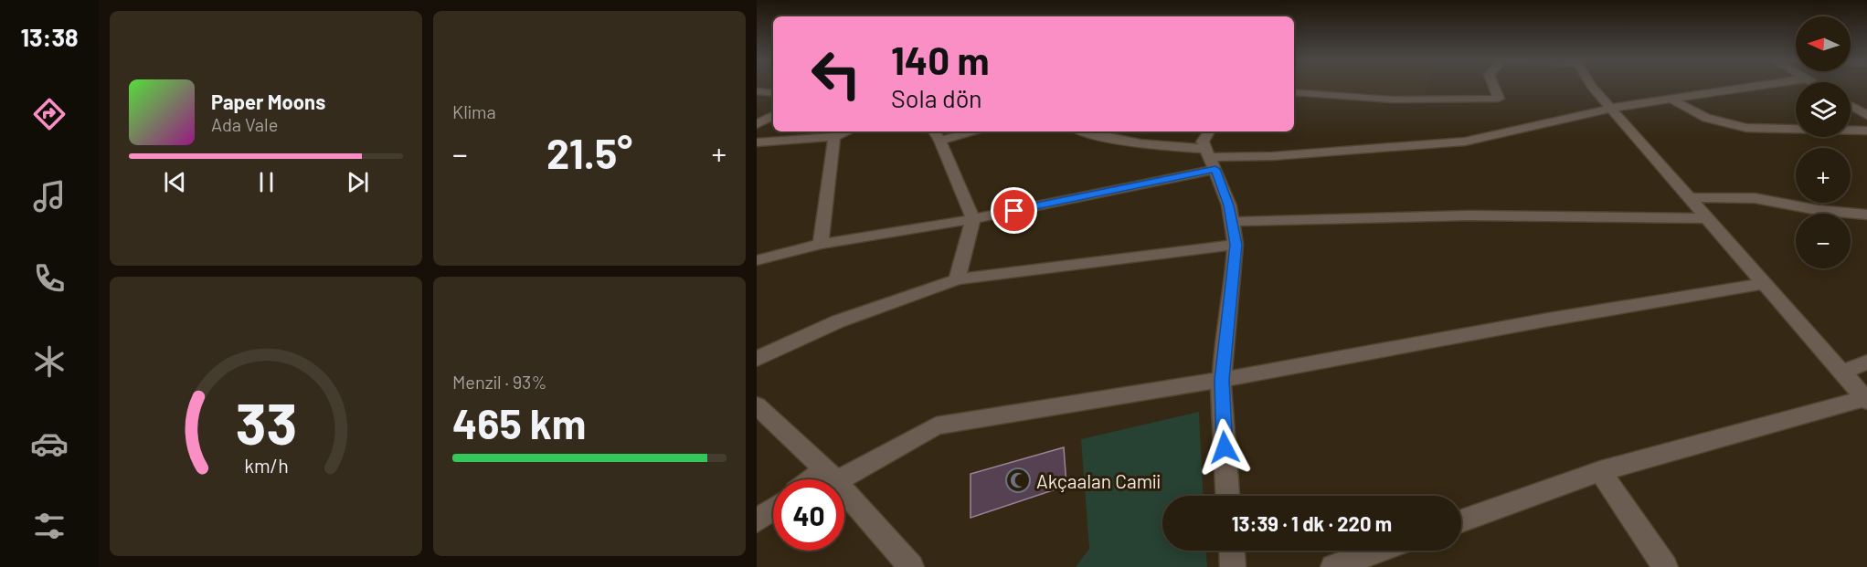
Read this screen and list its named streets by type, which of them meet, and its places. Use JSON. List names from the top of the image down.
{
  "places": {
    "mosque": ["Akçaalan Camii"]
  },
  "north": "left",
  "page": {
    "tabs": "13:38",
    "tile": [
      "Klima",
      ["Menzil · 93%", "465 km"]
    ],
    "map_buttons": ["+", "−"],
    "turn": ["140 m", "Sola dön"],
    "song": ["Paper Moons", "Ada Vale"],
    "heat": ["−", "21.5°", "+"],
    "limit": "40",
    "trip": "13:39 · 1 dk · 220 m",
    "gauge": ["33", "km/h"]
  }
}
